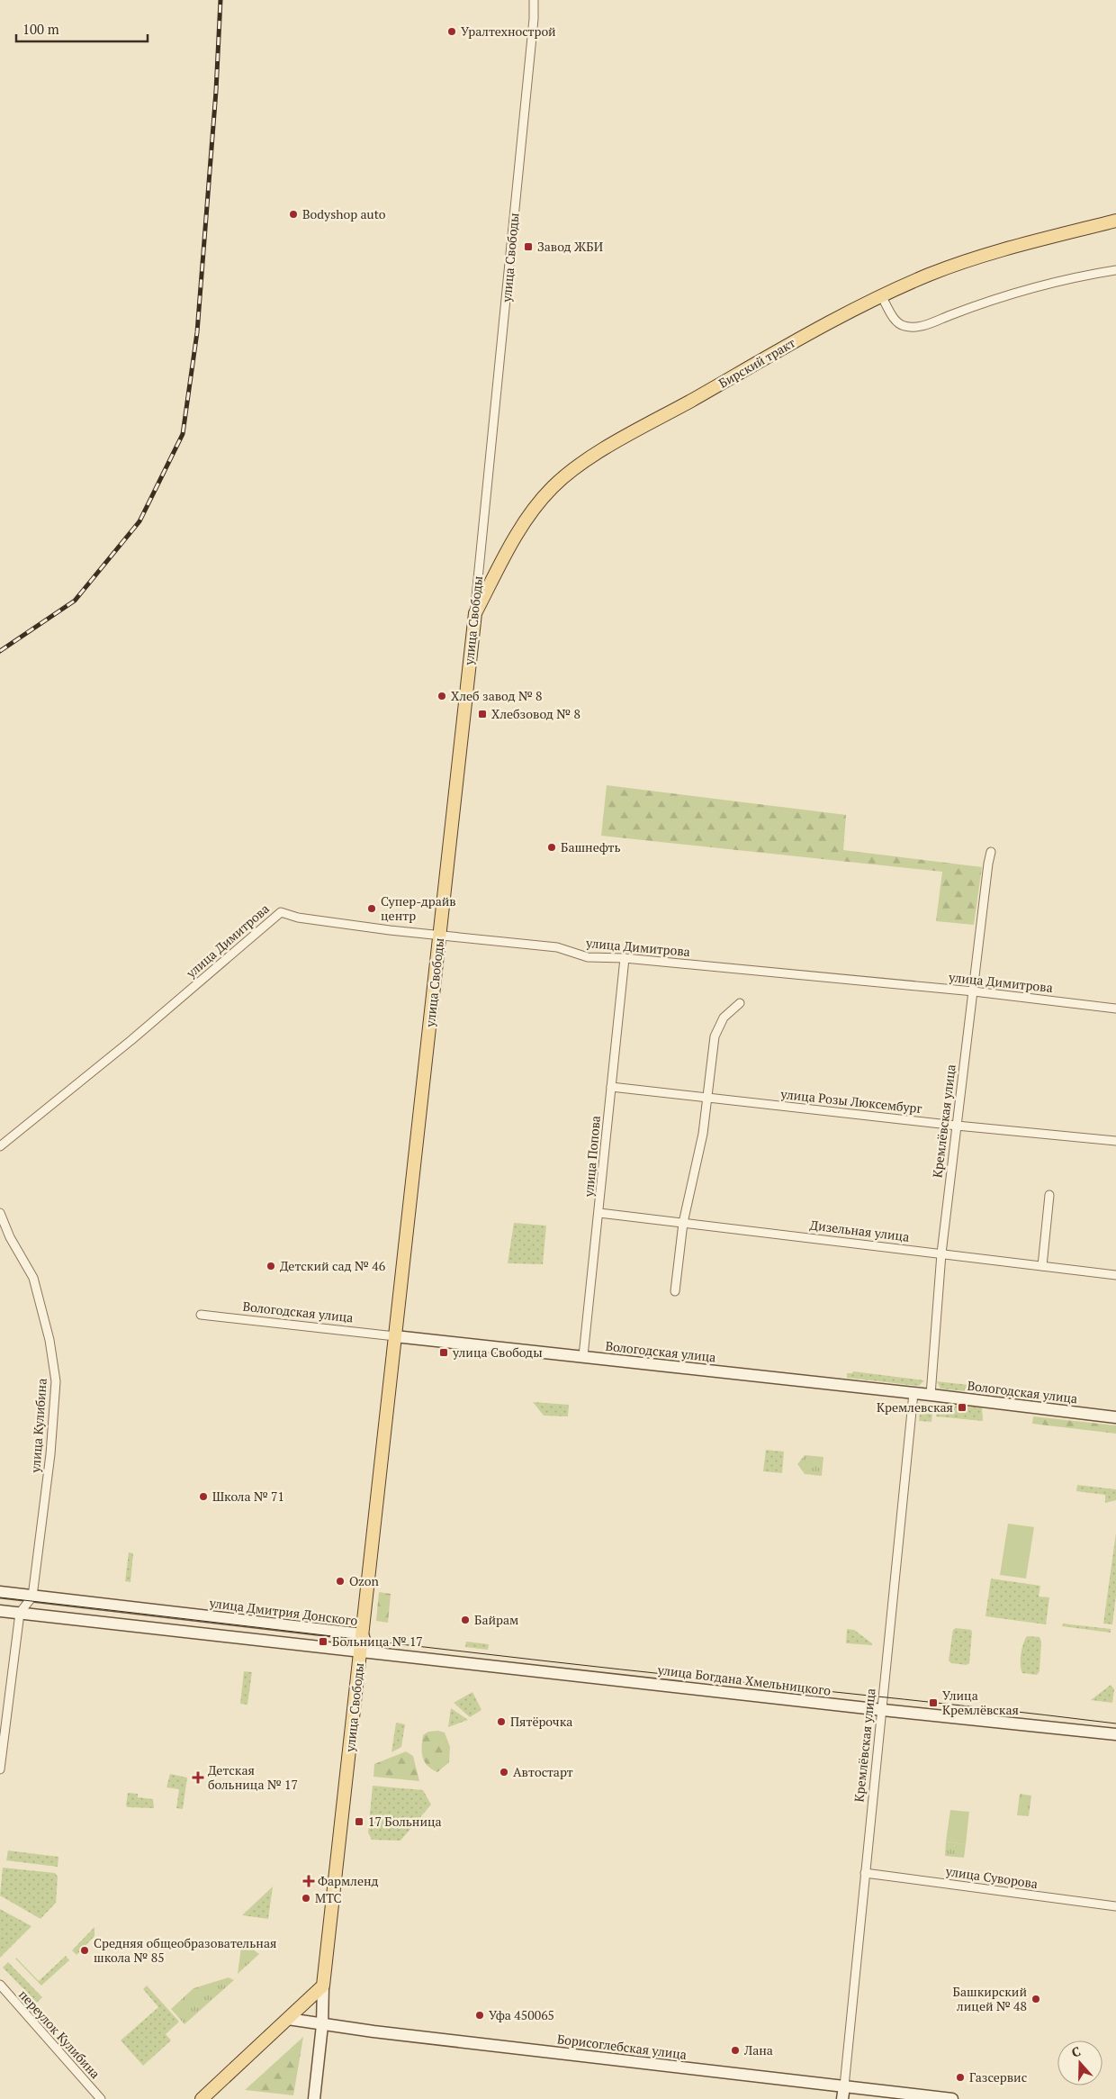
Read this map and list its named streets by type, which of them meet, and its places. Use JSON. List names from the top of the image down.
{
  "streets": {
    "main road": ["улица Свободы", "Бирский тракт"],
    "street": [
      "улица Димитрова",
      "улица Розы Люксембург",
      "Кремлёвская улица",
      "улица Попова",
      "Дизельная улица",
      "Вологодская улица",
      "улица Кулибина",
      "улица Дмитрия Донского",
      "улица Богдана Хмельницкого",
      "улица Суворова",
      "переулок Кулибина",
      "Борисоглебская улица"
    ]
  },
  "crossings": [
    ["улица Свободы", "Бирский тракт"],
    ["улица Свободы", "улица Димитрова"],
    ["улица Свободы", "Вологодская улица"],
    ["улица Свободы", "улица Дмитрия Донского"],
    ["улица Свободы", "улица Богдана Хмельницкого"],
    ["улица Свободы", "Борисоглебская улица"],
    ["улица Димитрова", "Кремлёвская улица"],
    ["улица Димитрова", "улица Попова"],
    ["улица Розы Люксембург", "Кремлёвская улица"],
    ["улица Розы Люксембург", "улица Попова"],
    ["Кремлёвская улица", "Дизельная улица"],
    ["Кремлёвская улица", "Вологодская улица"],
    ["Кремлёвская улица", "улица Богдана Хмельницкого"],
    ["Кремлёвская улица", "улица Суворова"],
    ["Кремлёвская улица", "Борисоглебская улица"],
    ["улица Попова", "Дизельная улица"],
    ["улица Попова", "Вологодская улица"],
    ["улица Кулибина", "улица Дмитрия Донского"]
  ],
  "places": {
    "other": [
      "Уралтехнострой",
      "Bodyshop auto",
      "Хлеб завод № 8",
      "Башнефть",
      "Супер-драйв центр",
      "Детский сад № 46",
      "Школа № 71",
      "Ozon",
      "Байрам",
      "Пятёрочка",
      "Автостарт",
      "МТС",
      "Средняя общеобразовательная школа № 85",
      "Башкирский лицей № 48",
      "Уфа 450065",
      "Лана",
      "Газсервис"
    ],
    "transit": [
      "Завод ЖБИ",
      "Хлебзовод № 8",
      "улица Свободы",
      "Кремлевская",
      "Больница № 17",
      "Улица Кремлёвская",
      "17 Больница"
    ],
    "health": ["Детская больница № 17", "Фармленд"]
  },
  "scale_bar": "100 m",
  "north": "top"
}
